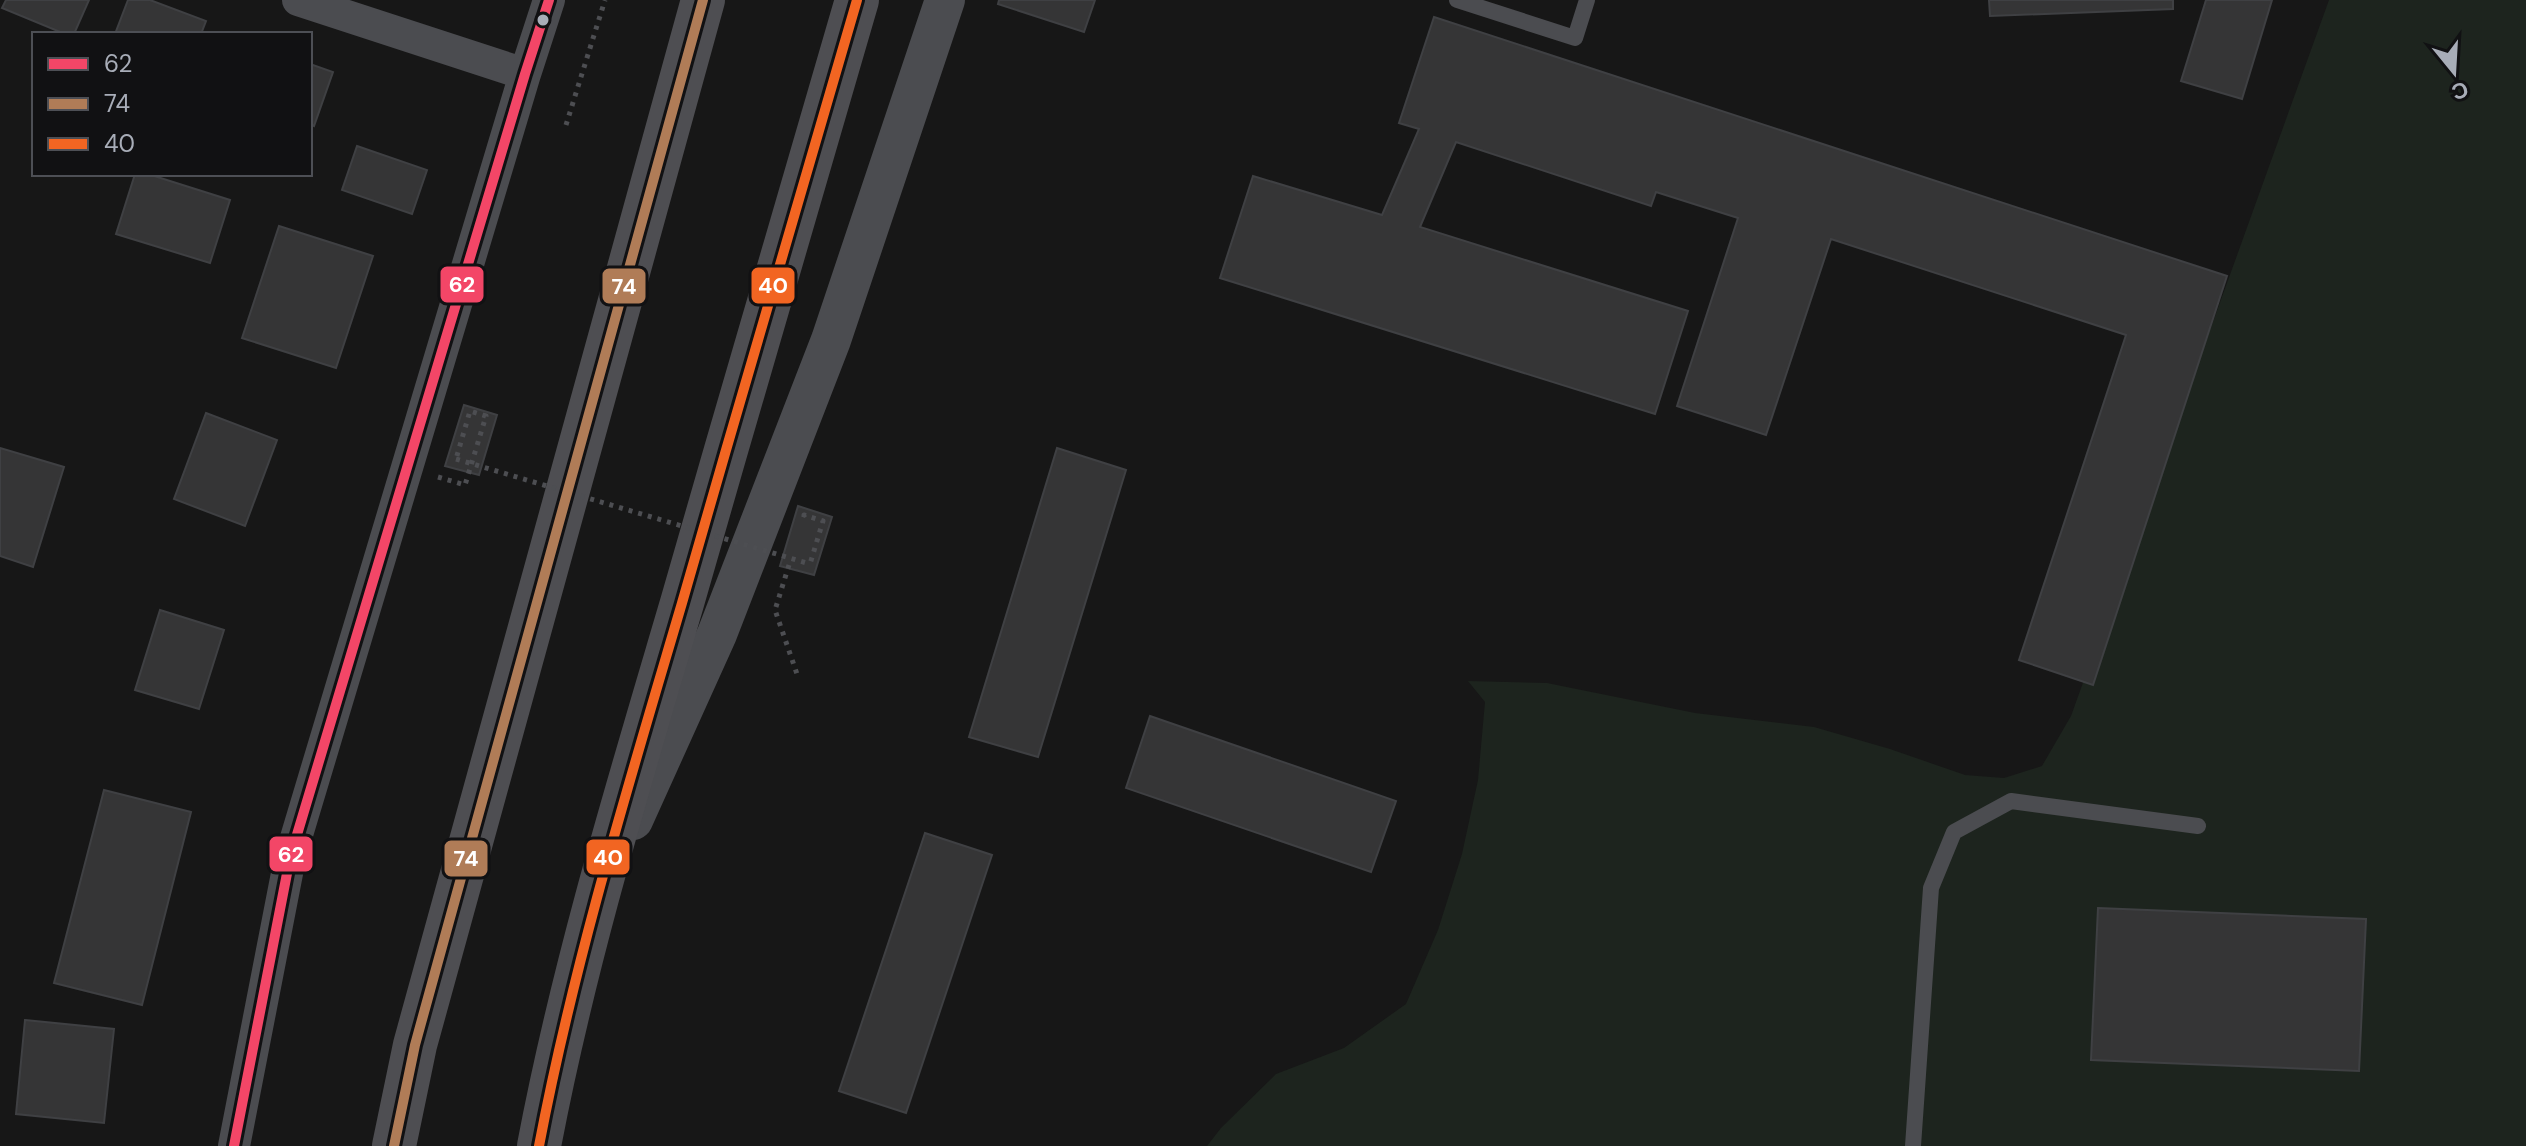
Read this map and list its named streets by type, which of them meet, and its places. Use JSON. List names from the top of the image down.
{
  "lines": ["transit line 62", "transit line 74", "transit line 40"],
  "legend": ["62", "74", "40"],
  "north": "bottom"
}
